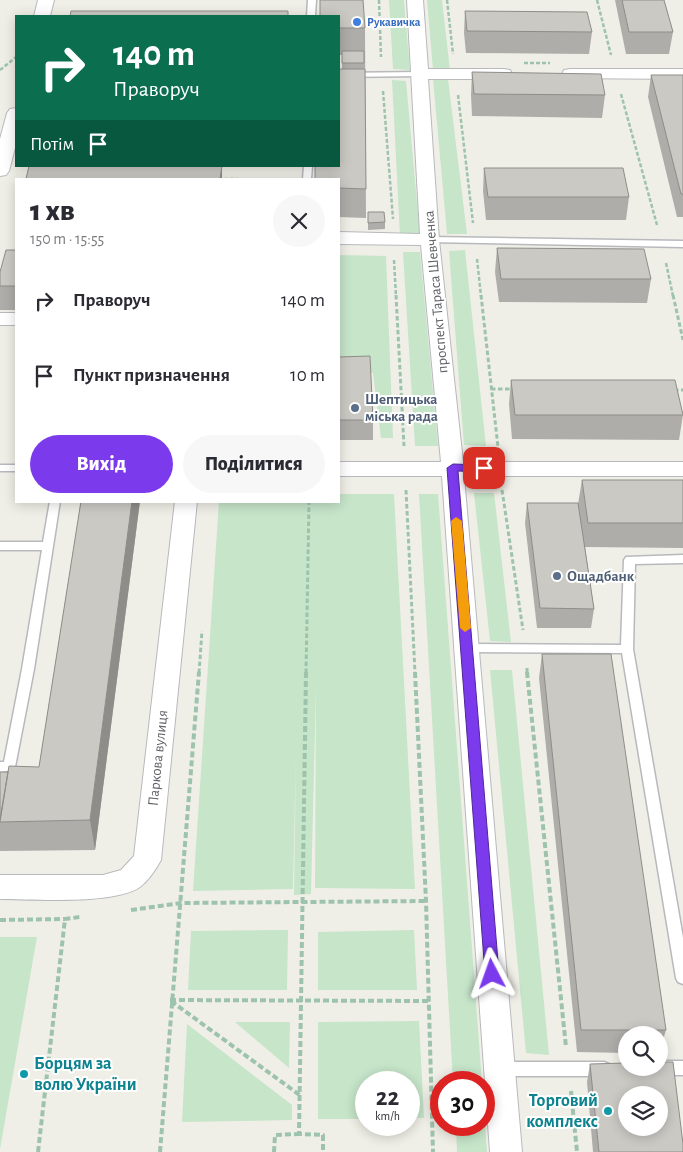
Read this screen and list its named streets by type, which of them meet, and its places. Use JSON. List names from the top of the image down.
{
  "streets": {
    "street": ["проспект Тараса Шевченка", "Паркова вулиця"]
  },
  "places": [
    "Рукавичка",
    "Шептицька міська рада",
    "Ощадбанк",
    "Борцям за волю України",
    "Торговий комплекс"
  ],
  "page": {
    "turn": ["140 m", "Праворуч"],
    "then": "Потім",
    "heading": ["1 хв", "150 m · 15:55"],
    "list": [
      {
        "name": "Праворуч",
        "value": "140 m"
      },
      {
        "name": "Пункт призначення",
        "value": "10 m"
      }
    ],
    "buttons": ["Вихід", "Поділитися"],
    "speed": "22 km/h",
    "limit": "30"
  }
}
